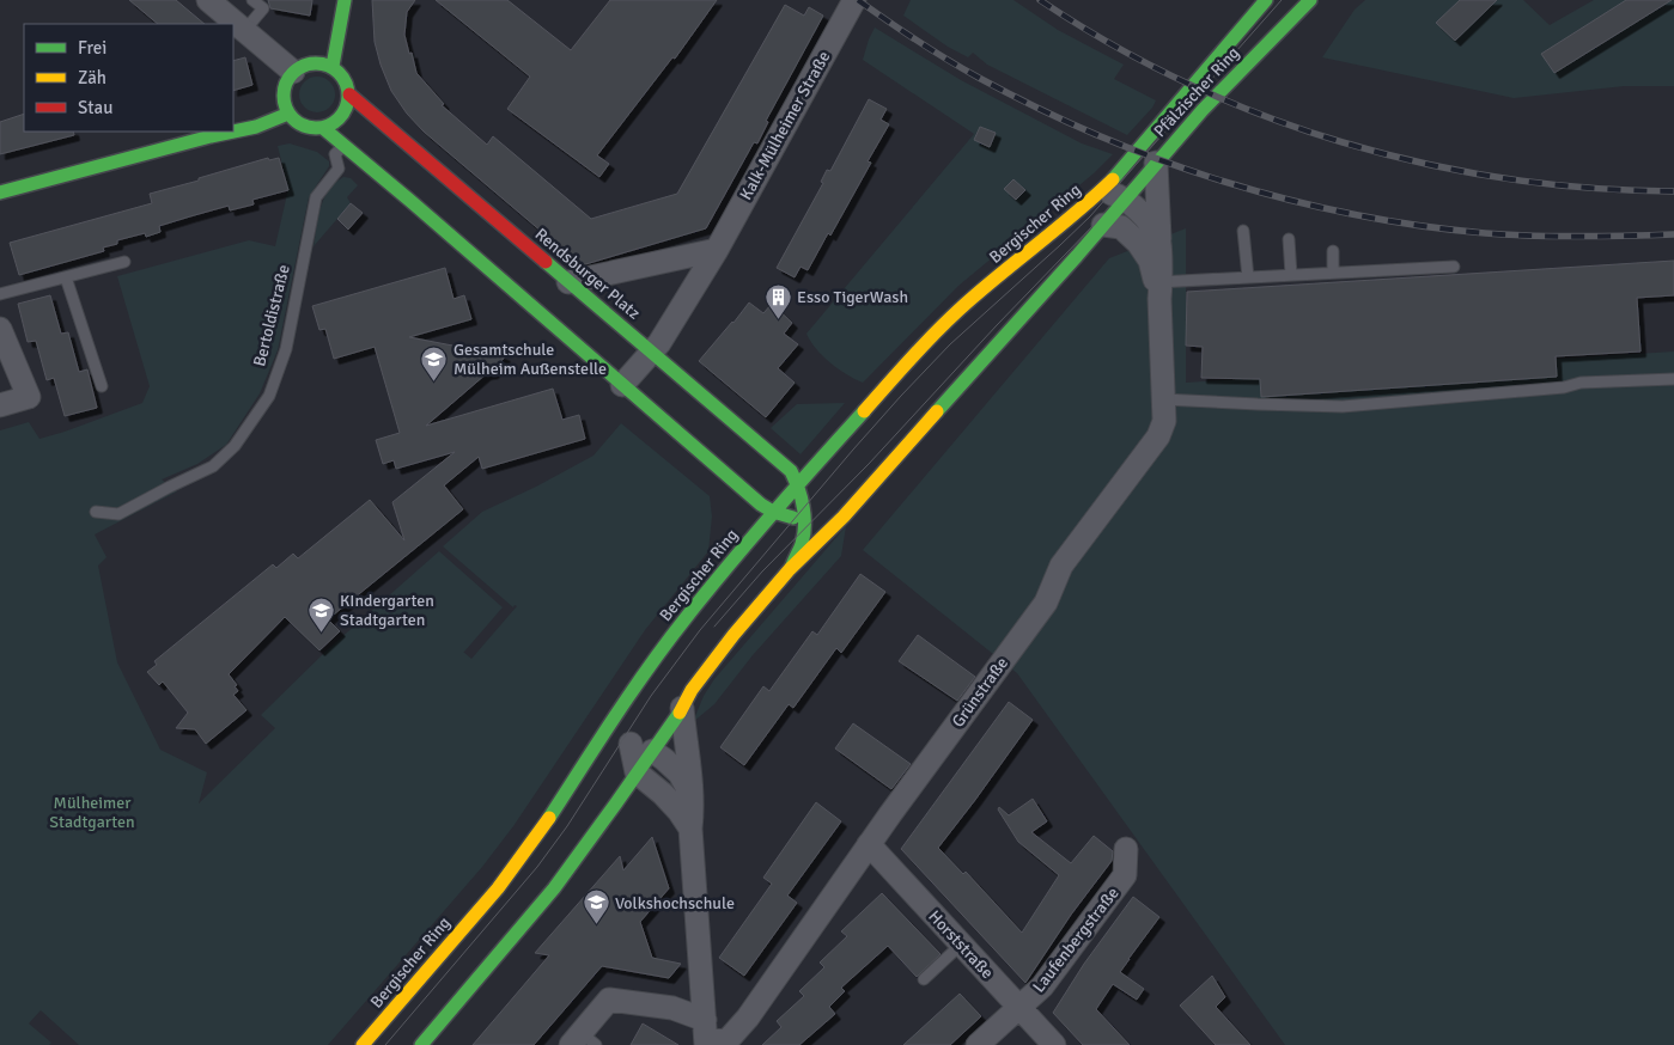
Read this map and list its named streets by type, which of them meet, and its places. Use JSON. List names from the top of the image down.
{
  "streets": {
    "main road": ["Pfälzischer Ring", "Bergischer Ring", "Rendsburger Platz"],
    "street": [
      "Kalk-Mülheimer Straße",
      "Grünstraße",
      "Laufenbergstraße",
      "Horststraße"
    ],
    "lane": ["Bertoldistraße"]
  },
  "crossings": [
    ["Pfälzischer Ring", "Bergischer Ring"],
    ["Pfälzischer Ring", "Grünstraße"],
    ["Kalk-Mülheimer Straße", "Rendsburger Platz"],
    ["Bergischer Ring", "Rendsburger Platz"],
    ["Bergischer Ring", "Grünstraße"],
    ["Grünstraße", "Horststraße"],
    ["Laufenbergstraße", "Horststraße"]
  ],
  "parks": ["Mülheimer Stadtgarten"],
  "places": {
    "building": ["Esso TigerWash"],
    "school or university": ["Gesamtschule Mülheim Außenstelle", "KIndergarten Stadtgarten", "Volkshochschule"]
  },
  "legend": ["Frei", "Zäh", "Stau"]
}
